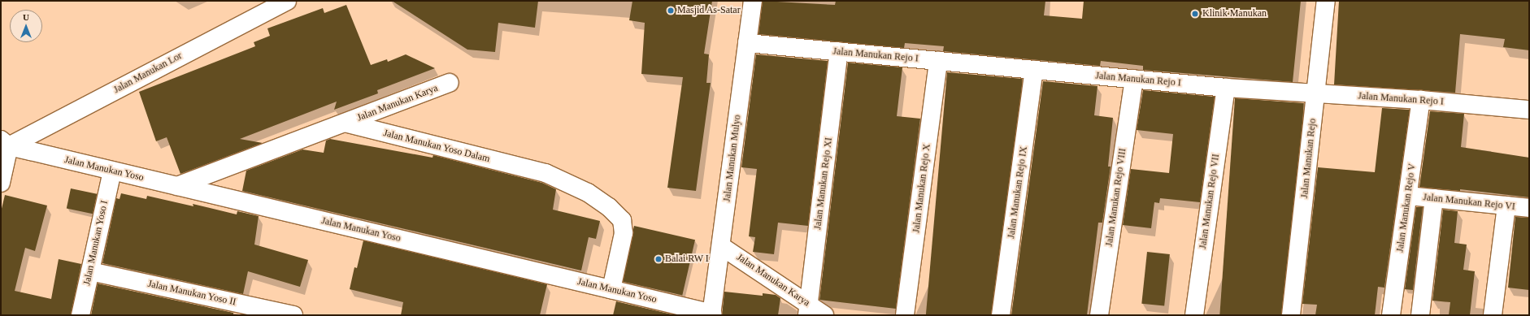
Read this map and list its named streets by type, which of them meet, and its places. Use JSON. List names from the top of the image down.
{
  "streets": {
    "street": [
      "Jalan Manukan Rejo I",
      "Jalan Manukan Lor",
      "Jalan Manukan Karya",
      "Jalan Manukan Yoso Dalam",
      "Jalan Manukan Mulyo",
      "Jalan Manukan Rejo",
      "Jalan Manukan Yoso",
      "Jalan Manukan Rejo XI",
      "Jalan Manukan Rejo X",
      "Jalan Manukan Rejo IX",
      "Jalan Manukan Rejo VIII",
      "Jalan Manukan Rejo VII",
      "Jalan Manukan Rejo VI",
      "Jalan Manukan Rejo V",
      "Jalan Manukan Yoso I",
      "Jalan Manukan Yoso II"
    ]
  },
  "crossings": [
    ["Jalan Manukan Rejo I", "Jalan Manukan Mulyo"],
    ["Jalan Manukan Rejo I", "Jalan Manukan Rejo"],
    ["Jalan Manukan Rejo I", "Jalan Manukan Rejo XI"],
    ["Jalan Manukan Rejo I", "Jalan Manukan Rejo X"],
    ["Jalan Manukan Rejo I", "Jalan Manukan Rejo IX"],
    ["Jalan Manukan Rejo I", "Jalan Manukan Rejo VIII"],
    ["Jalan Manukan Rejo I", "Jalan Manukan Rejo VII"],
    ["Jalan Manukan Rejo I", "Jalan Manukan Rejo V"],
    ["Jalan Manukan Lor", "Jalan Manukan Yoso"],
    ["Jalan Manukan Karya", "Jalan Manukan Yoso Dalam"],
    ["Jalan Manukan Karya", "Jalan Manukan Mulyo"],
    ["Jalan Manukan Karya", "Jalan Manukan Rejo XI"],
    ["Jalan Manukan Yoso Dalam", "Jalan Manukan Yoso"],
    ["Jalan Manukan Mulyo", "Jalan Manukan Yoso"],
    ["Jalan Manukan Yoso", "Jalan Manukan Yoso I"],
    ["Jalan Manukan Rejo VI", "Jalan Manukan Rejo V"],
    ["Jalan Manukan Yoso I", "Jalan Manukan Yoso II"]
  ],
  "places": ["Masjid As-Satar", "Klinik Manukan", "Balai RW I"],
  "north": "top"
}
